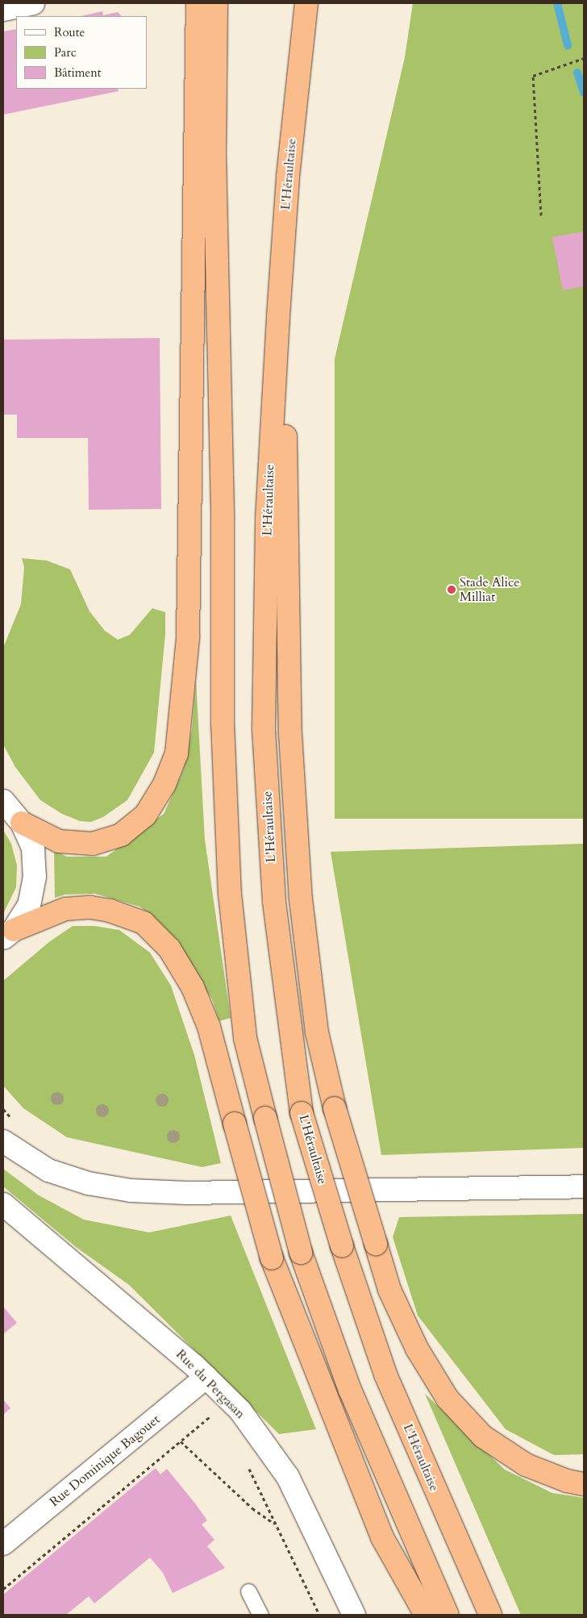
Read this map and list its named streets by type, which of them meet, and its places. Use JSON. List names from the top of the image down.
{
  "streets": {
    "highway": ["L'Héraultaise"],
    "street": ["Rue du Pergasan", "Rue Dominique Bagouet"]
  },
  "crossings": [
    ["Rue du Pergasan", "Rue Dominique Bagouet"]
  ],
  "places": ["Stade Alice Milliat"],
  "legend": ["Route", "Parc", "Bâtiment"]
}
